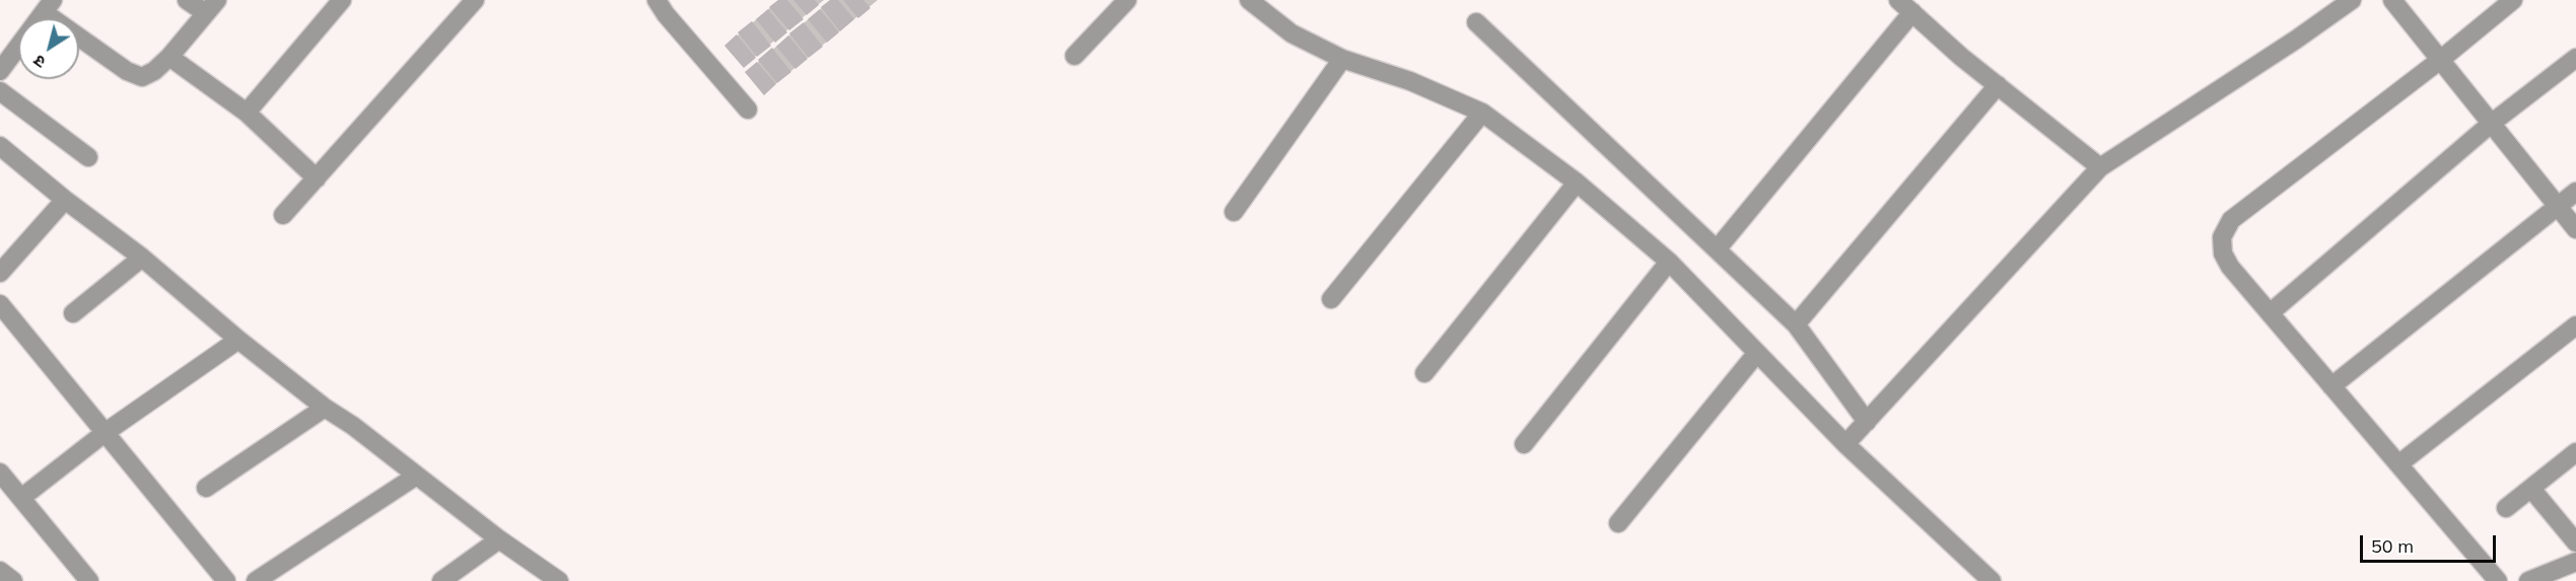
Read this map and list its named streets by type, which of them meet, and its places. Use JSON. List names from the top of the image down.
{
  "scale_bar": "50 m",
  "north": "bottom left"
}
